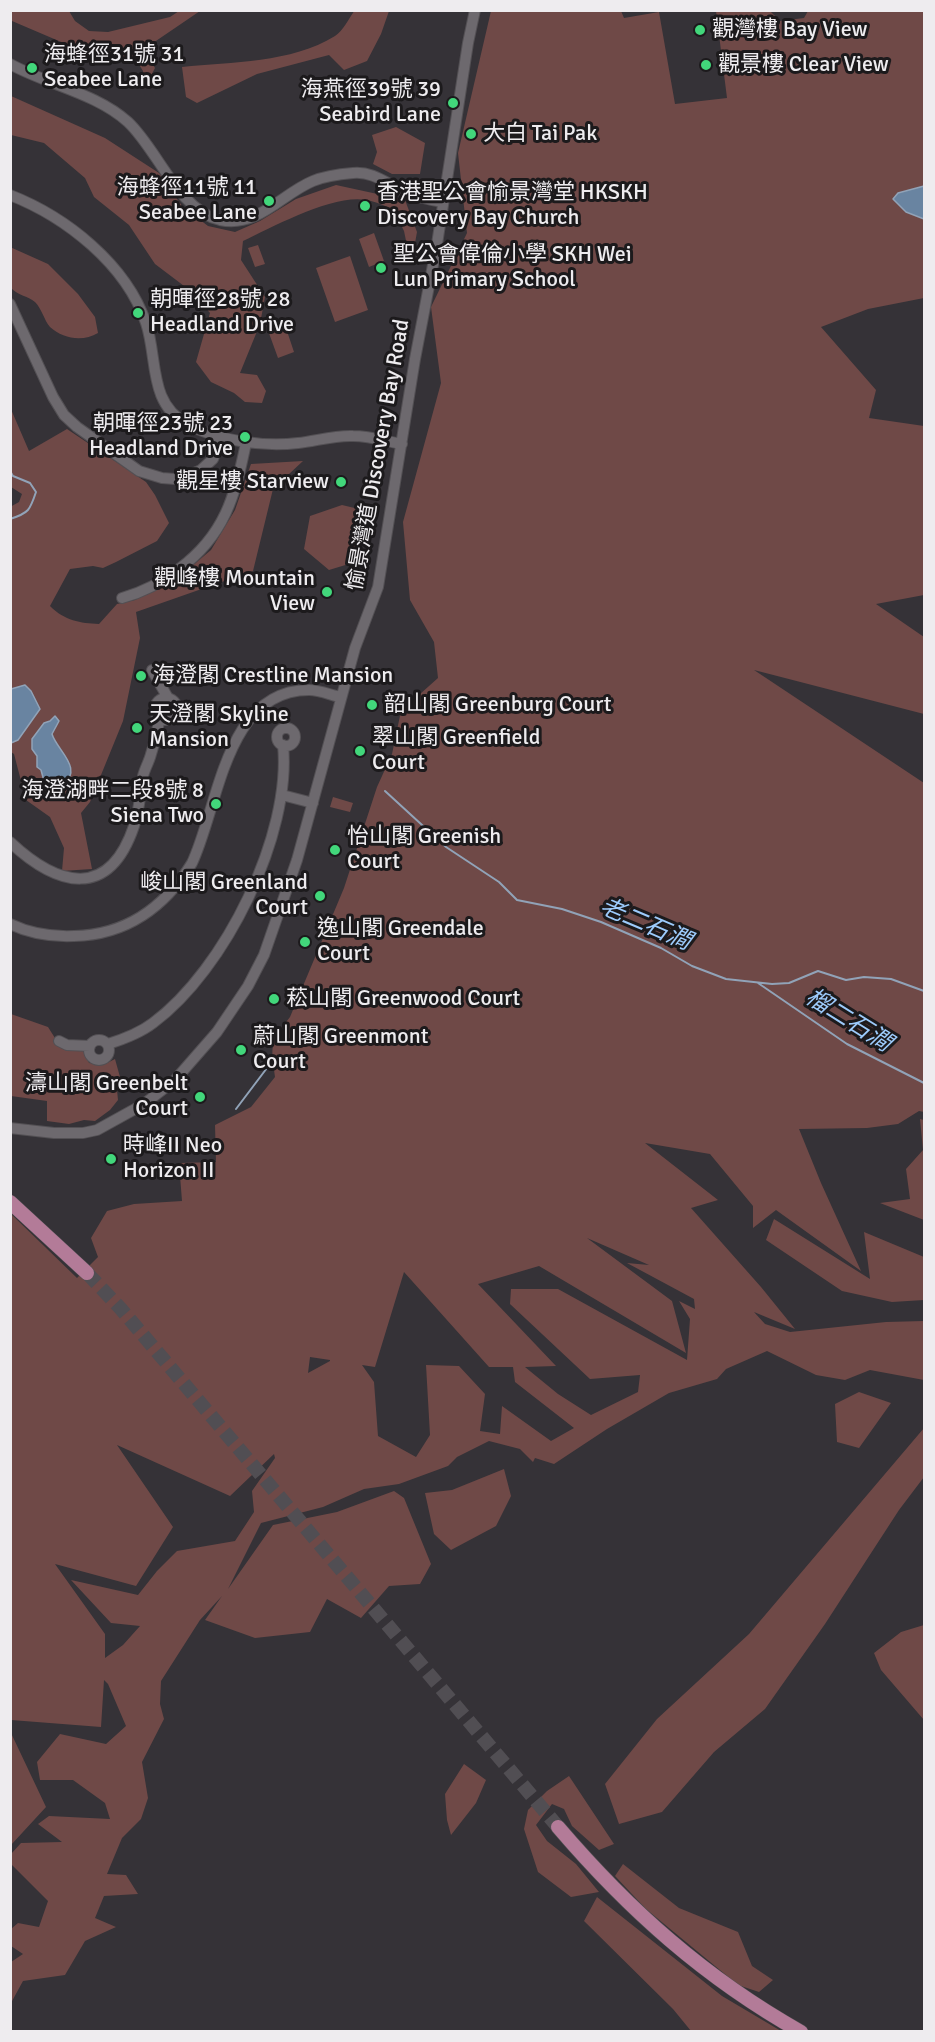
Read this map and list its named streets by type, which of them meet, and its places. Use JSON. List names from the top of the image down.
{
  "streets": {
    "street": ["愉景灣道 Discovery Bay Road"]
  },
  "water": ["老二石澗", "榴二石澗"],
  "places": [
    "觀灣樓 Bay View",
    "觀景樓 Clear View",
    "海蜂徑31號 31 Seabee Lane",
    "海燕徑39號 39 Seabird Lane",
    "大白 Tai Pak",
    "海蜂徑11號 11 Seabee Lane",
    "香港聖公會愉景灣堂 HKSKH Discovery Bay Church",
    "聖公會偉倫小學 SKH Wei Lun Primary School",
    "朝暉徑28號 28 Headland Drive",
    "朝暉徑23號 23 Headland Drive",
    "觀星樓 Starview",
    "觀峰樓 Mountain View",
    "海澄閣 Crestline Mansion",
    "韶山閣 Greenburg Court",
    "天澄閣 Skyline Mansion",
    "翠山閣 Greenfield Court",
    "海澄湖畔二段8號 8 Siena Two",
    "怡山閣 Greenish Court",
    "峻山閣 Greenland Court",
    "逸山閣 Greendale Court",
    "菘山閣 Greenwood Court",
    "蔚山閣 Greenmont Court",
    "濤山閣 Greenbelt Court",
    "時峰II Neo Horizon II"
  ]
}
